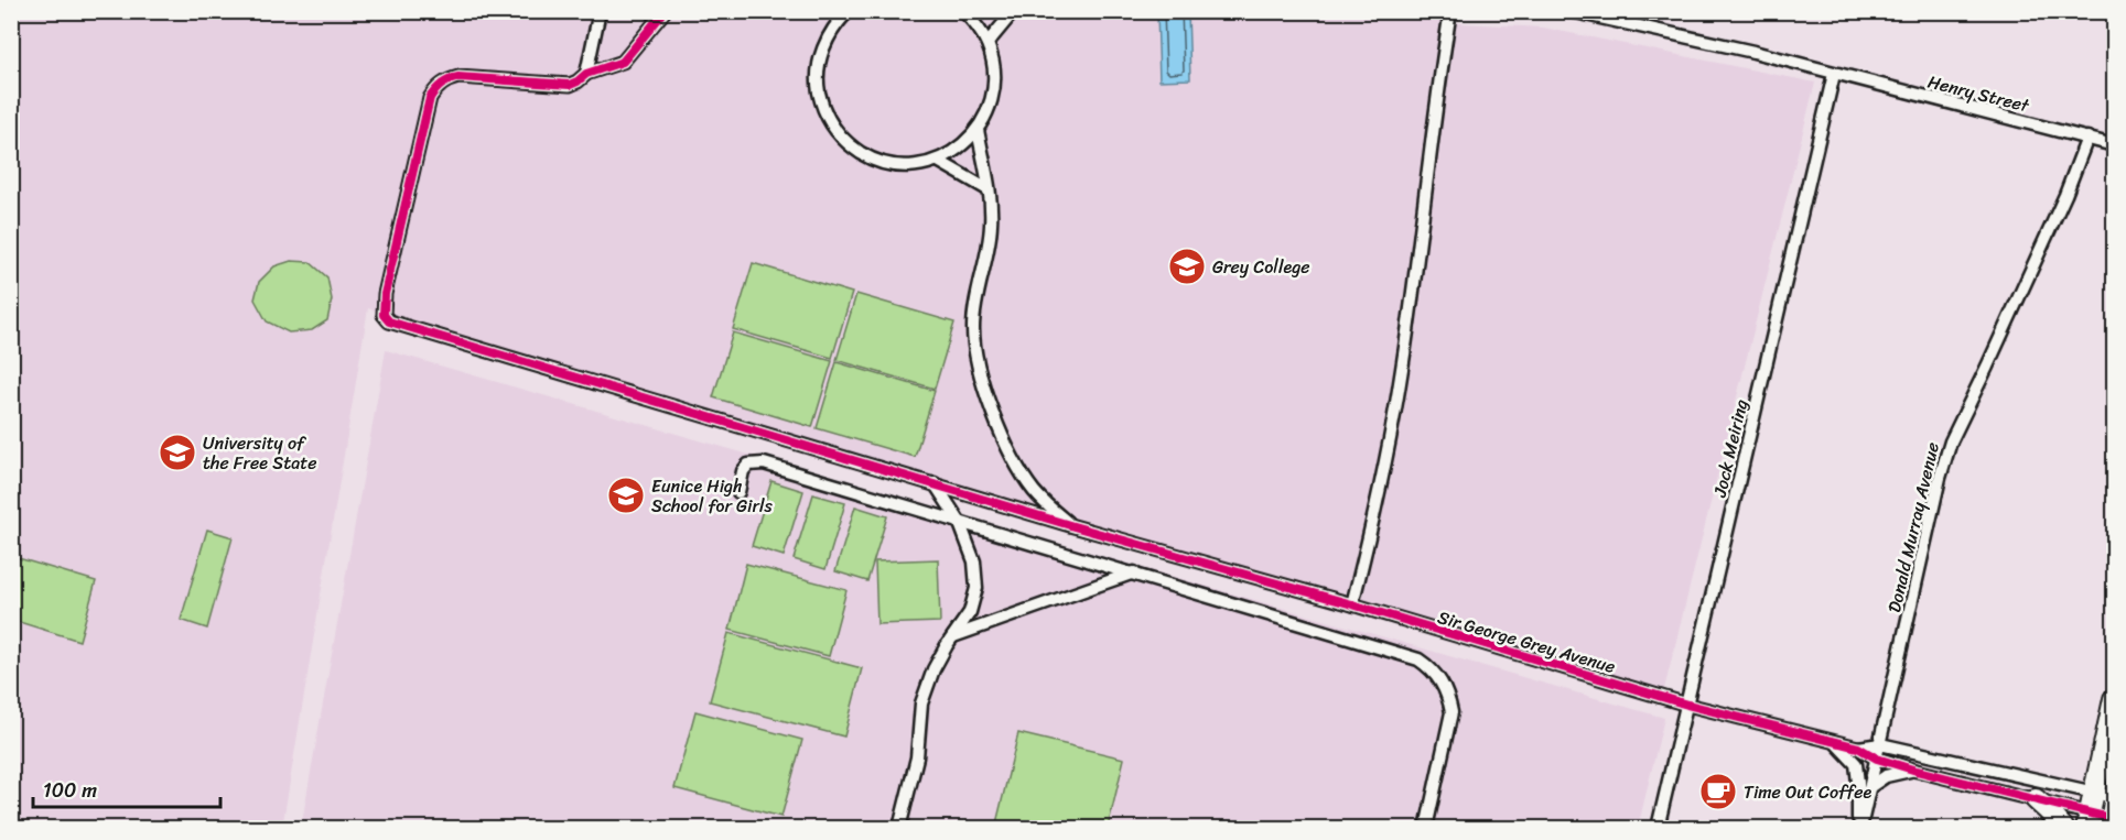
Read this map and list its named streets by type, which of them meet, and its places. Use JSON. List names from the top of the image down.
{
  "streets": {
    "street": [
      "Henry Street",
      "Jock Meiring",
      "Donald Murray Avenue",
      "Sir George Grey Avenue"
    ]
  },
  "crossings": [
    ["Henry Street", "Jock Meiring"],
    ["Henry Street", "Donald Murray Avenue"],
    ["Jock Meiring", "Sir George Grey Avenue"],
    ["Donald Murray Avenue", "Sir George Grey Avenue"]
  ],
  "places": {
    "school or university": ["Grey College", "University of the Free State", "Eunice High School for Girls"],
    "cafe": ["Time Out Coffee"]
  },
  "scale_bar": "100 m"
}
